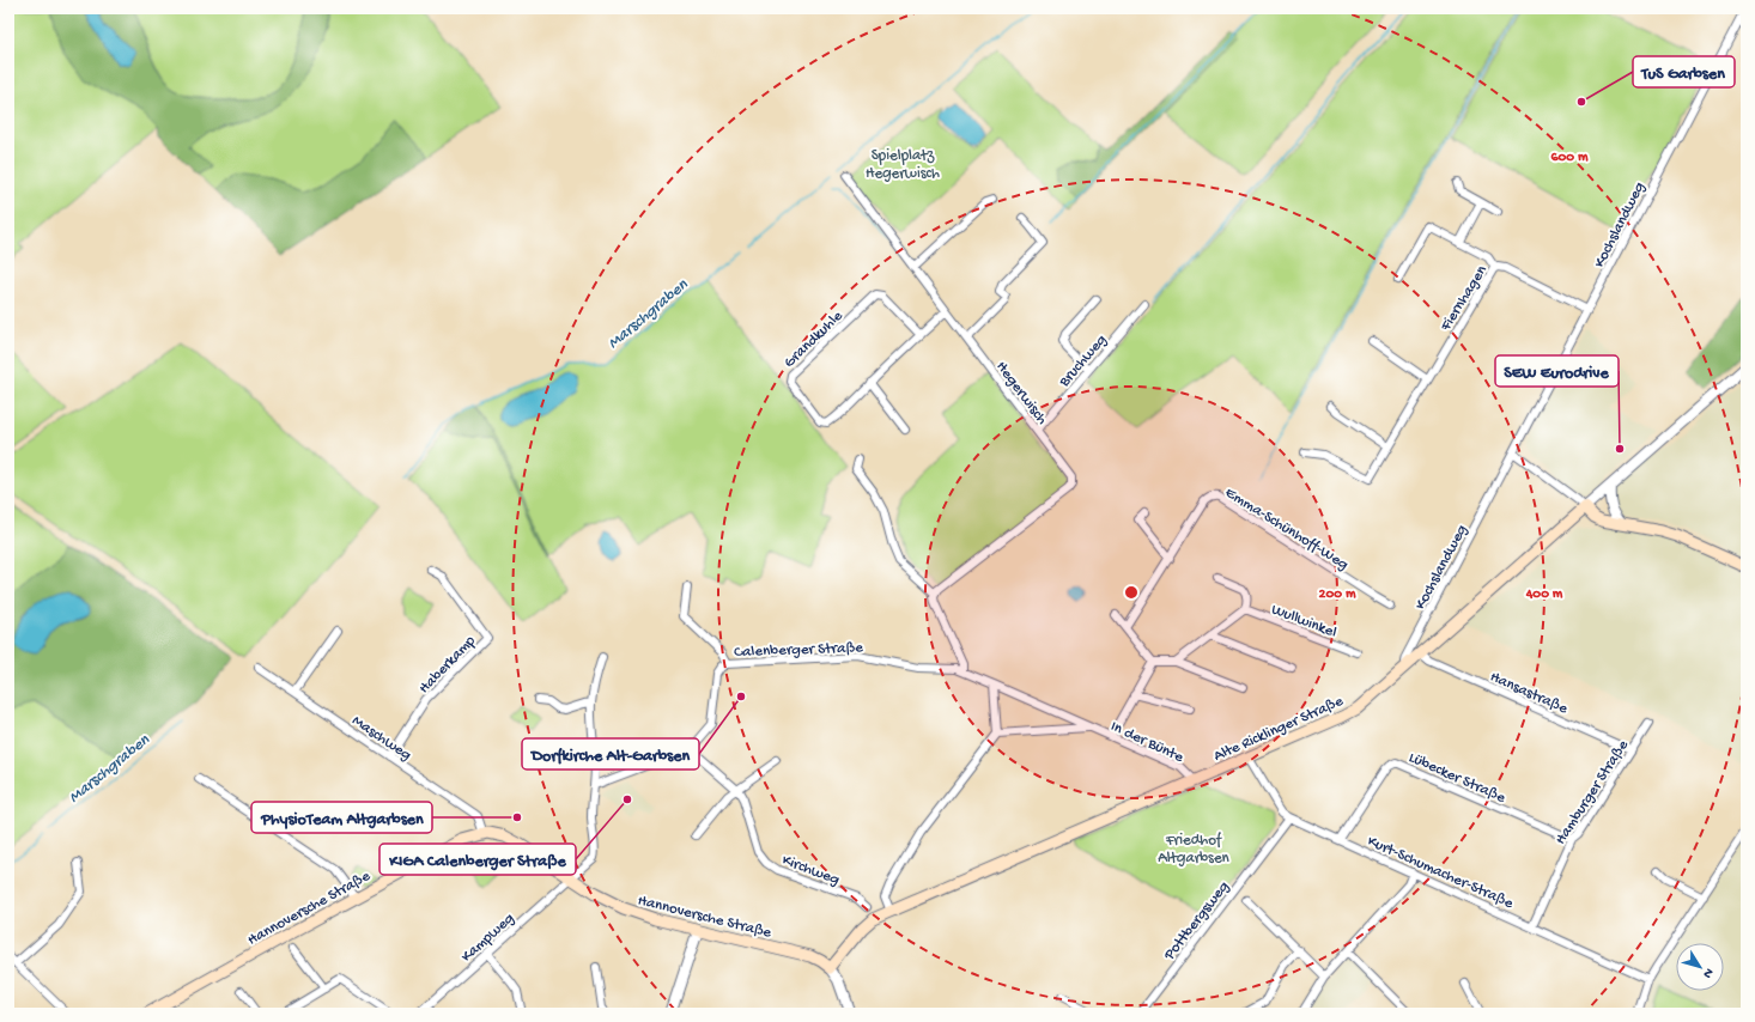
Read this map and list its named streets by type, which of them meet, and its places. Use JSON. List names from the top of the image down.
{
  "streets": {
    "main road": ["Alte Ricklinger Straße", "Hannoversche Straße"],
    "street": [
      "Kochslandweg",
      "Fiernhagen",
      "Grandkuhle",
      "Bruchweg",
      "Hegerwisch",
      "Emma-Schünhoff-Weg",
      "Wullwinkel",
      "Calenberger Straße",
      "Haberkamp",
      "Hansastraße",
      "Maschweg",
      "In der Bünte",
      "Lübecker Straße",
      "Hamburger Straße",
      "Kirchweg",
      "Kurt-Schumacher-Straße",
      "Pottbergsweg",
      "Kampweg"
    ]
  },
  "crossings": [
    ["Kochslandweg", "Fiernhagen"],
    ["Kochslandweg", "Alte Ricklinger Straße"],
    ["Grandkuhle", "Hegerwisch"],
    ["Bruchweg", "Hegerwisch"],
    ["Calenberger Straße", "In der Bünte"],
    ["Calenberger Straße", "Kirchweg"],
    ["Haberkamp", "Maschweg"],
    ["Hansastraße", "Alte Ricklinger Straße"],
    ["Hansastraße", "Hamburger Straße"],
    ["Alte Ricklinger Straße", "In der Bünte"],
    ["Alte Ricklinger Straße", "Kurt-Schumacher-Straße"],
    ["Alte Ricklinger Straße", "Hannoversche Straße"],
    ["Maschweg", "Hannoversche Straße"],
    ["Lübecker Straße", "Hamburger Straße"],
    ["Lübecker Straße", "Kurt-Schumacher-Straße"],
    ["Hamburger Straße", "Kurt-Schumacher-Straße"],
    ["Kurt-Schumacher-Straße", "Pottbergsweg"],
    ["Hannoversche Straße", "Kampweg"]
  ],
  "water": ["Marschgraben"],
  "parks": ["Spielplatz Hegerwisch", "Friedhof Altgarbsen"],
  "places": [
    "TuS Garbsen",
    "SEW Eurodrive",
    "Dorfkirche Alt-Garbsen",
    "KIGA Calenberger Straße",
    "PhysioTeam Altgarbsen"
  ],
  "north": "bottom right",
  "rings": ["600 m", "200 m", "400 m"]
}
